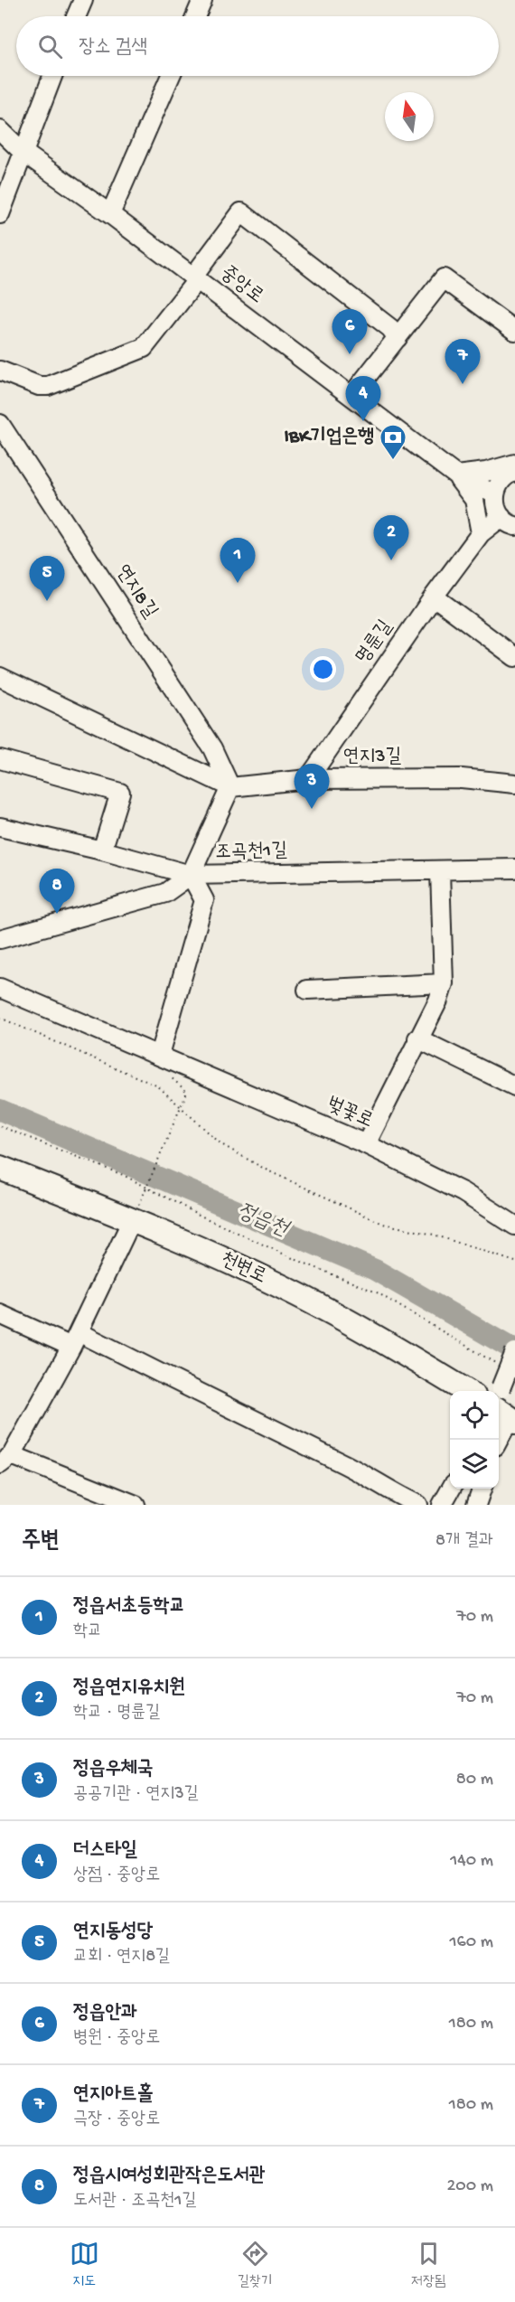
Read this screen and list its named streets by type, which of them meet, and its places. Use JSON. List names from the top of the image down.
{
  "streets": {
    "main road": ["천변로"],
    "street": [
      "중앙로",
      "연지8길",
      "명륜길",
      "연지3길",
      "조곡천1길",
      "벚꽃로"
    ]
  },
  "crossings": [
    ["연지8길", "연지3길"],
    ["명륜길", "연지3길"]
  ],
  "water": ["정읍천"],
  "places": {
    "bank": ["IBK기업은행"]
  },
  "north": "top",
  "page": {
    "search": "장소 검색",
    "pins": [
      "6",
      "7",
      "4",
      "2",
      "1",
      "5",
      "3",
      "8"
    ],
    "heading": ["주변", "8개 결과"],
    "list": [
      {
        "mark": "1",
        "name": "정읍서초등학교",
        "note": "학교",
        "value": "70 m"
      },
      {
        "mark": "2",
        "name": "정읍연지유치원",
        "note": "학교 · 명륜길",
        "value": "70 m"
      },
      {
        "mark": "3",
        "name": "정읍우체국",
        "note": "공공기관 · 연지3길",
        "value": "80 m"
      },
      {
        "mark": "4",
        "name": "더스타일",
        "note": "상점 · 중앙로",
        "value": "140 m"
      },
      {
        "mark": "5",
        "name": "연지동성당",
        "note": "교회 · 연지8길",
        "value": "160 m"
      },
      {
        "mark": "6",
        "name": "정읍안과",
        "note": "병원 · 중앙로",
        "value": "180 m"
      },
      {
        "mark": "7",
        "name": "연지아트홀",
        "note": "극장 · 중앙로",
        "value": "180 m"
      },
      {
        "mark": "8",
        "name": "정읍시여성회관작은도서관",
        "note": "도서관 · 조곡천1길",
        "value": "200 m"
      }
    ],
    "nav": ["지도", "길찾기", "저장됨"]
  }
}
